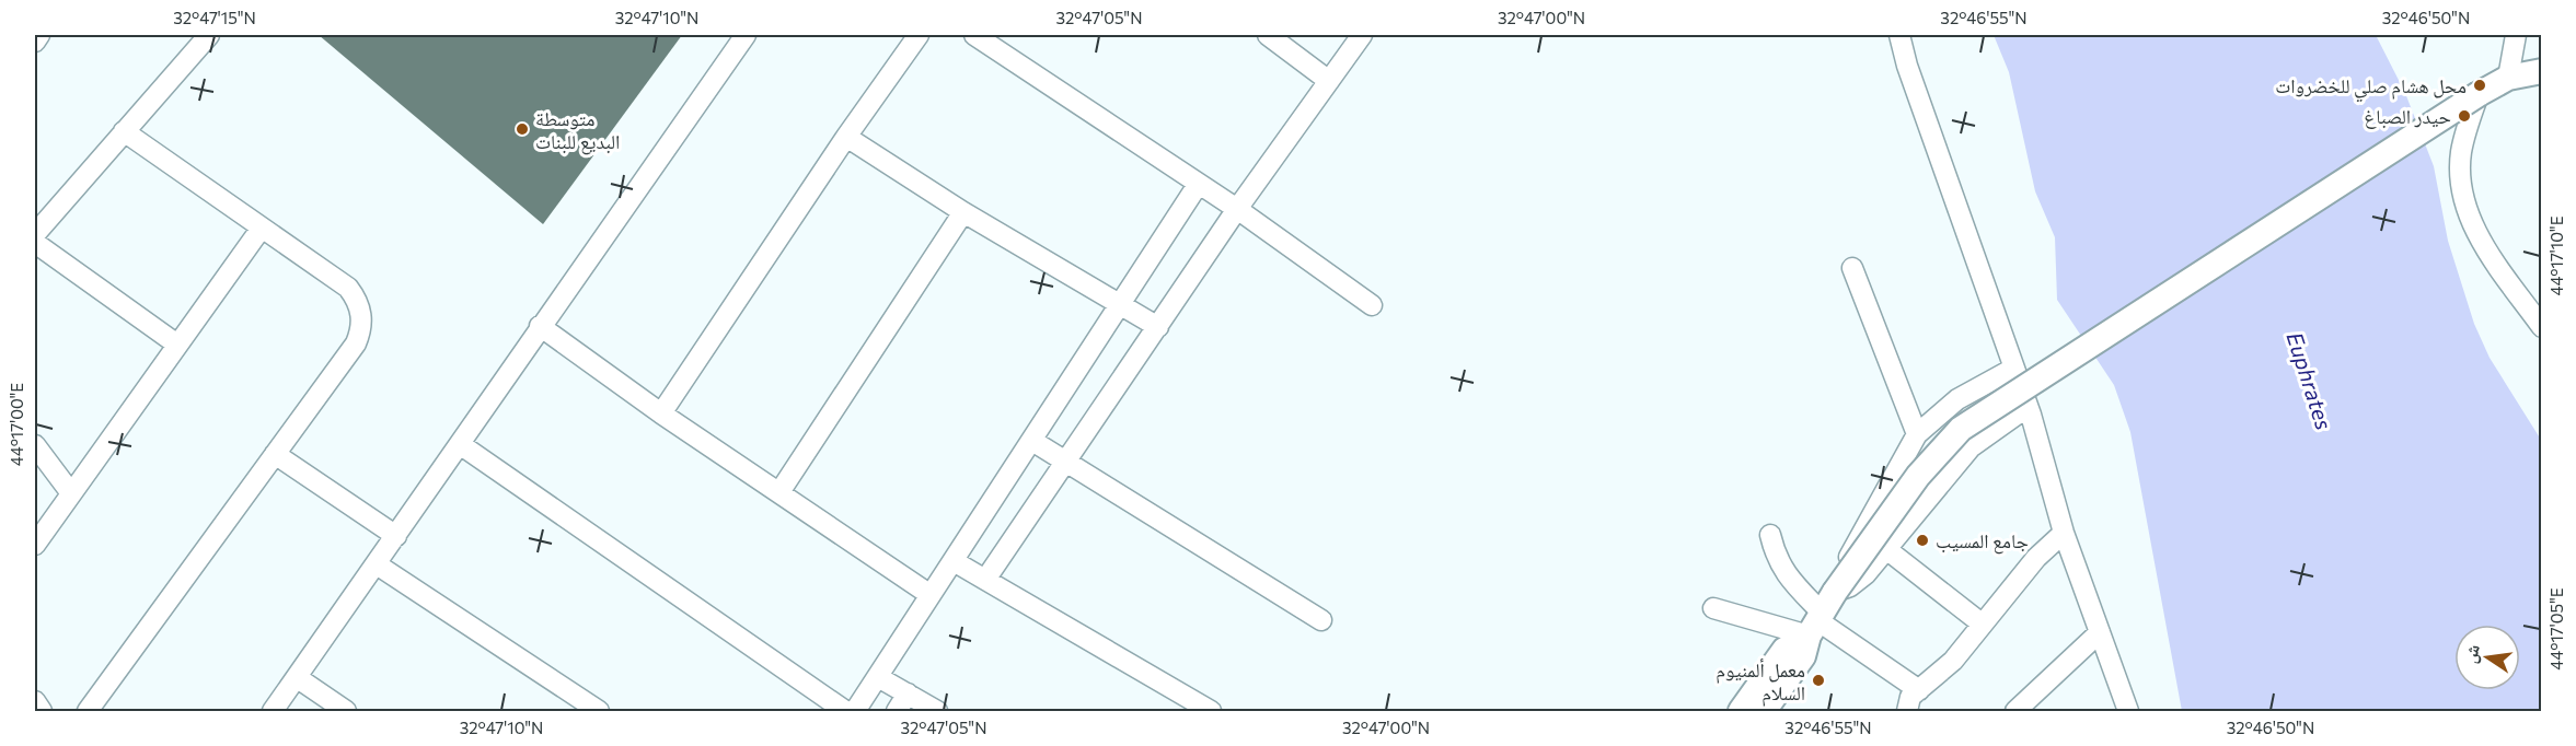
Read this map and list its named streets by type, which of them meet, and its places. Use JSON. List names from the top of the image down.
{
  "water": ["Euphrates"],
  "places": [
    "محل هشام صلي للخضروات",
    "حيدر الصباغ",
    "متوسطة البديع للبنات",
    "جامع المسيب",
    "معمل ألمنيوم السلام"
  ],
  "north": "left",
  "coordinates": [
    "32°47'15\"N",
    "32°47'10\"N",
    "32°47'05\"N",
    "32°47'00\"N",
    "32°46'55\"N",
    "32°46'50\"N",
    "44°17'10\"E",
    "44°17'00\"E",
    "44°17'05\"E"
  ]
}
